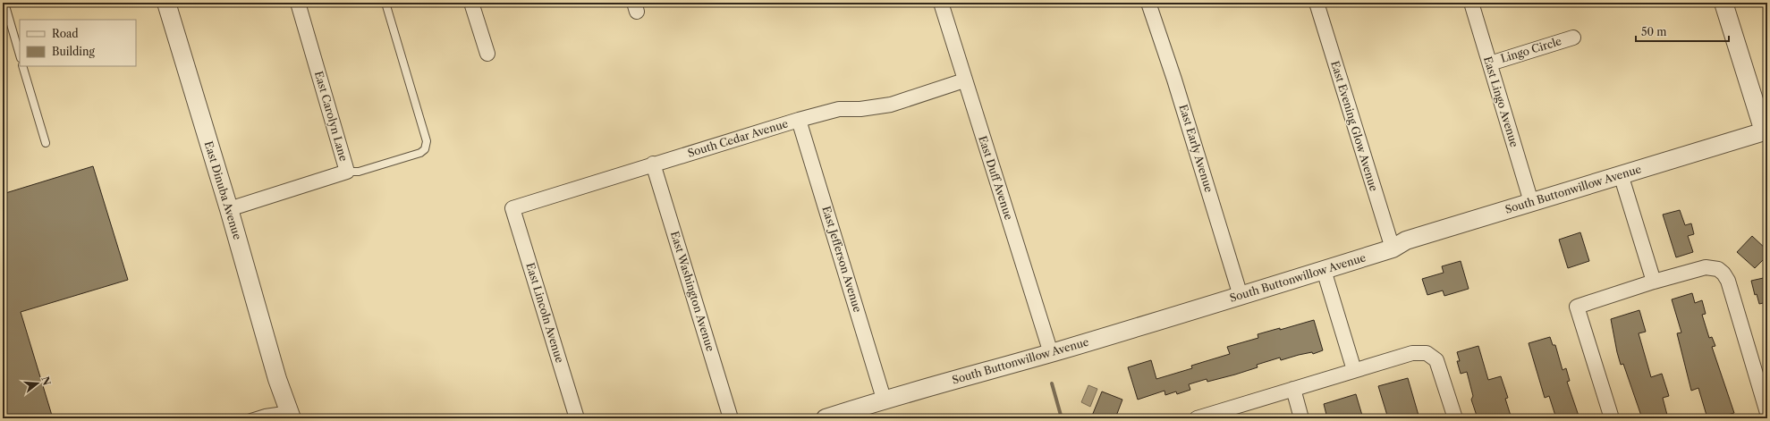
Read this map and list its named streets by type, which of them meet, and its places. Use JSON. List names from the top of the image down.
{
  "streets": {
    "street": [
      "Lingo Circle",
      "East Lingo Avenue",
      "East Carolyn Lane",
      "East Evening Glow Avenue",
      "South Cedar Avenue",
      "East Early Avenue",
      "East Duff Avenue",
      "South Buttonwillow Avenue",
      "East Dinuba Avenue",
      "East Jefferson Avenue",
      "East Washington Avenue",
      "East Lincoln Avenue"
    ]
  },
  "crossings": [
    ["Lingo Circle", "East Lingo Avenue"],
    ["East Lingo Avenue", "South Buttonwillow Avenue"],
    ["East Carolyn Lane", "East Dinuba Avenue"],
    ["East Evening Glow Avenue", "South Buttonwillow Avenue"],
    ["South Cedar Avenue", "East Duff Avenue"],
    ["South Cedar Avenue", "East Jefferson Avenue"],
    ["South Cedar Avenue", "East Washington Avenue"],
    ["South Cedar Avenue", "East Lincoln Avenue"],
    ["East Early Avenue", "South Buttonwillow Avenue"],
    ["East Duff Avenue", "South Buttonwillow Avenue"],
    ["South Buttonwillow Avenue", "East Jefferson Avenue"]
  ],
  "legend": ["Road", "Building"],
  "scale_bar": "50 m",
  "north": "right"
}
